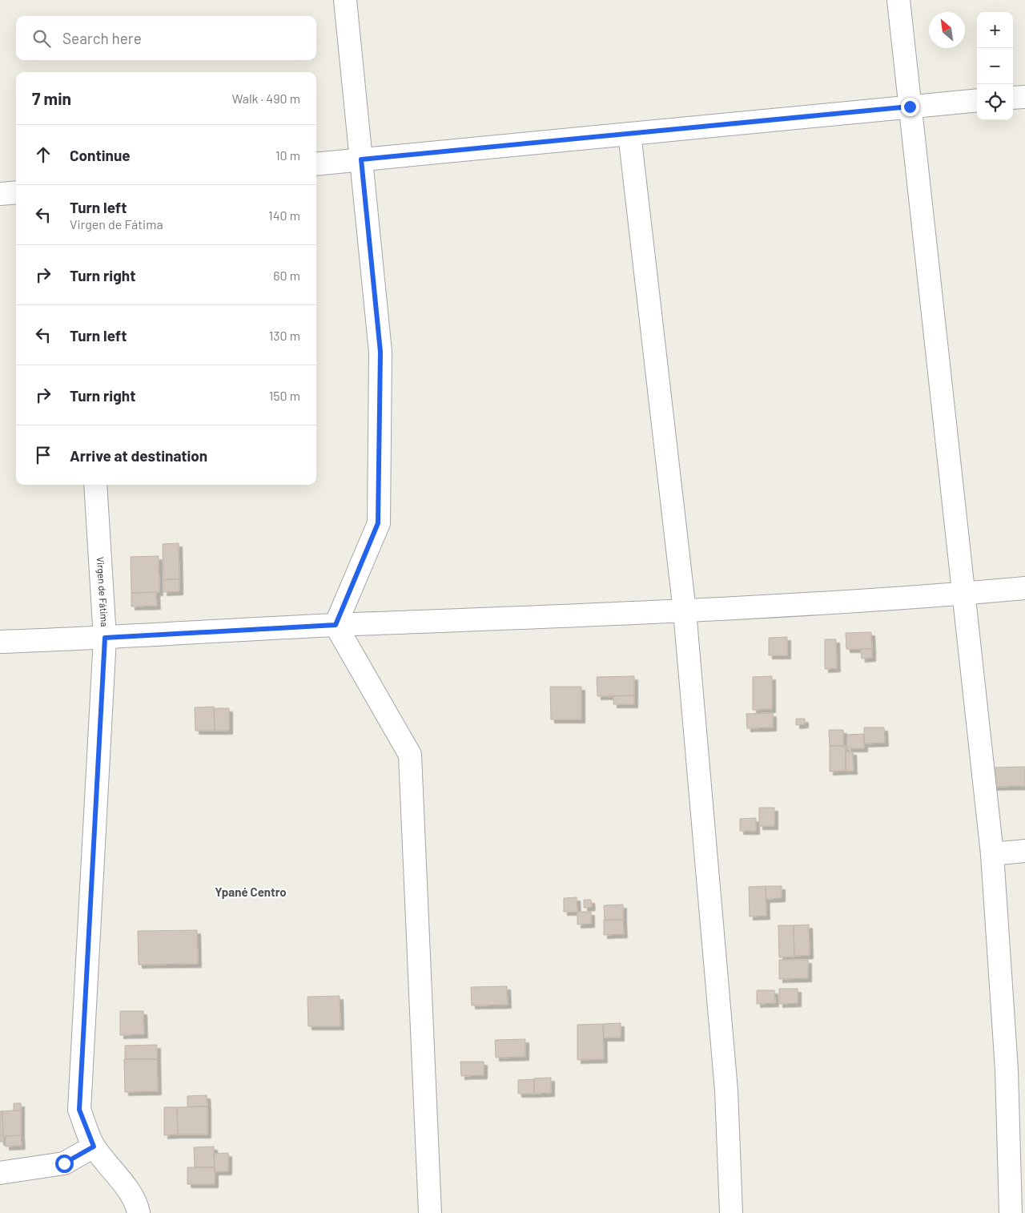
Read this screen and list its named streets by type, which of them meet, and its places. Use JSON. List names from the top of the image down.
{
  "streets": {
    "street": ["Virgen de Fátima"]
  },
  "districts": ["Ypané Centro"],
  "north": "top left",
  "page": {
    "map_buttons": ["+", "−"],
    "search": "Search here",
    "heading": ["7 min", "Walk · 490 m"],
    "list": [
      ["Continue", "10 m"],
      ["Turn left", "Virgen de Fátima", "140 m"],
      ["Turn right", "60 m"],
      ["Turn left", "130 m"],
      ["Turn right", "150 m"],
      "Arrive at destination"
    ]
  }
}
